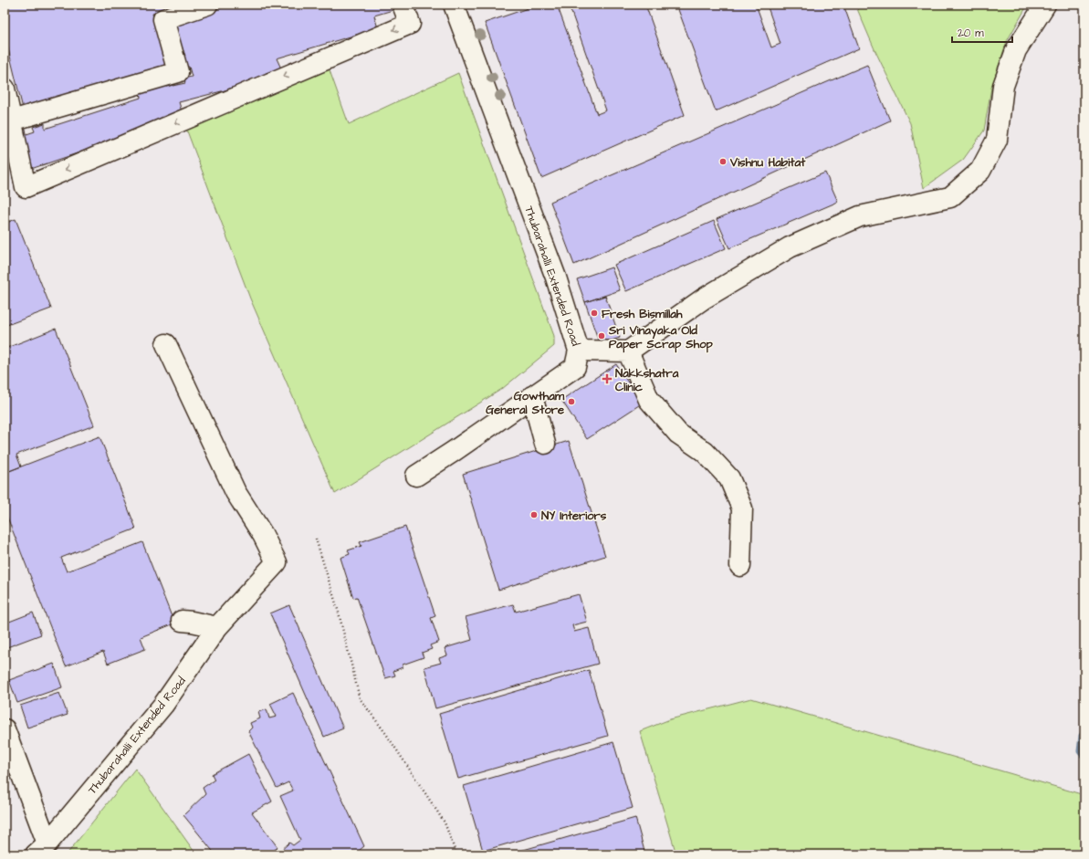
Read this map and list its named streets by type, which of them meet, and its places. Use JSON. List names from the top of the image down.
{
  "streets": {
    "street": ["Thubarahalli Extended Road"]
  },
  "places": {
    "other": [
      "Vishnu Habitat",
      "Fresh Bismillah",
      "Sri Vinayaka Old Paper Scrap Shop",
      "Gowtham General Store",
      "NY Interiors"
    ],
    "health": ["Nakkshatra Clinic"]
  },
  "scale_bar": "20 m"
}
